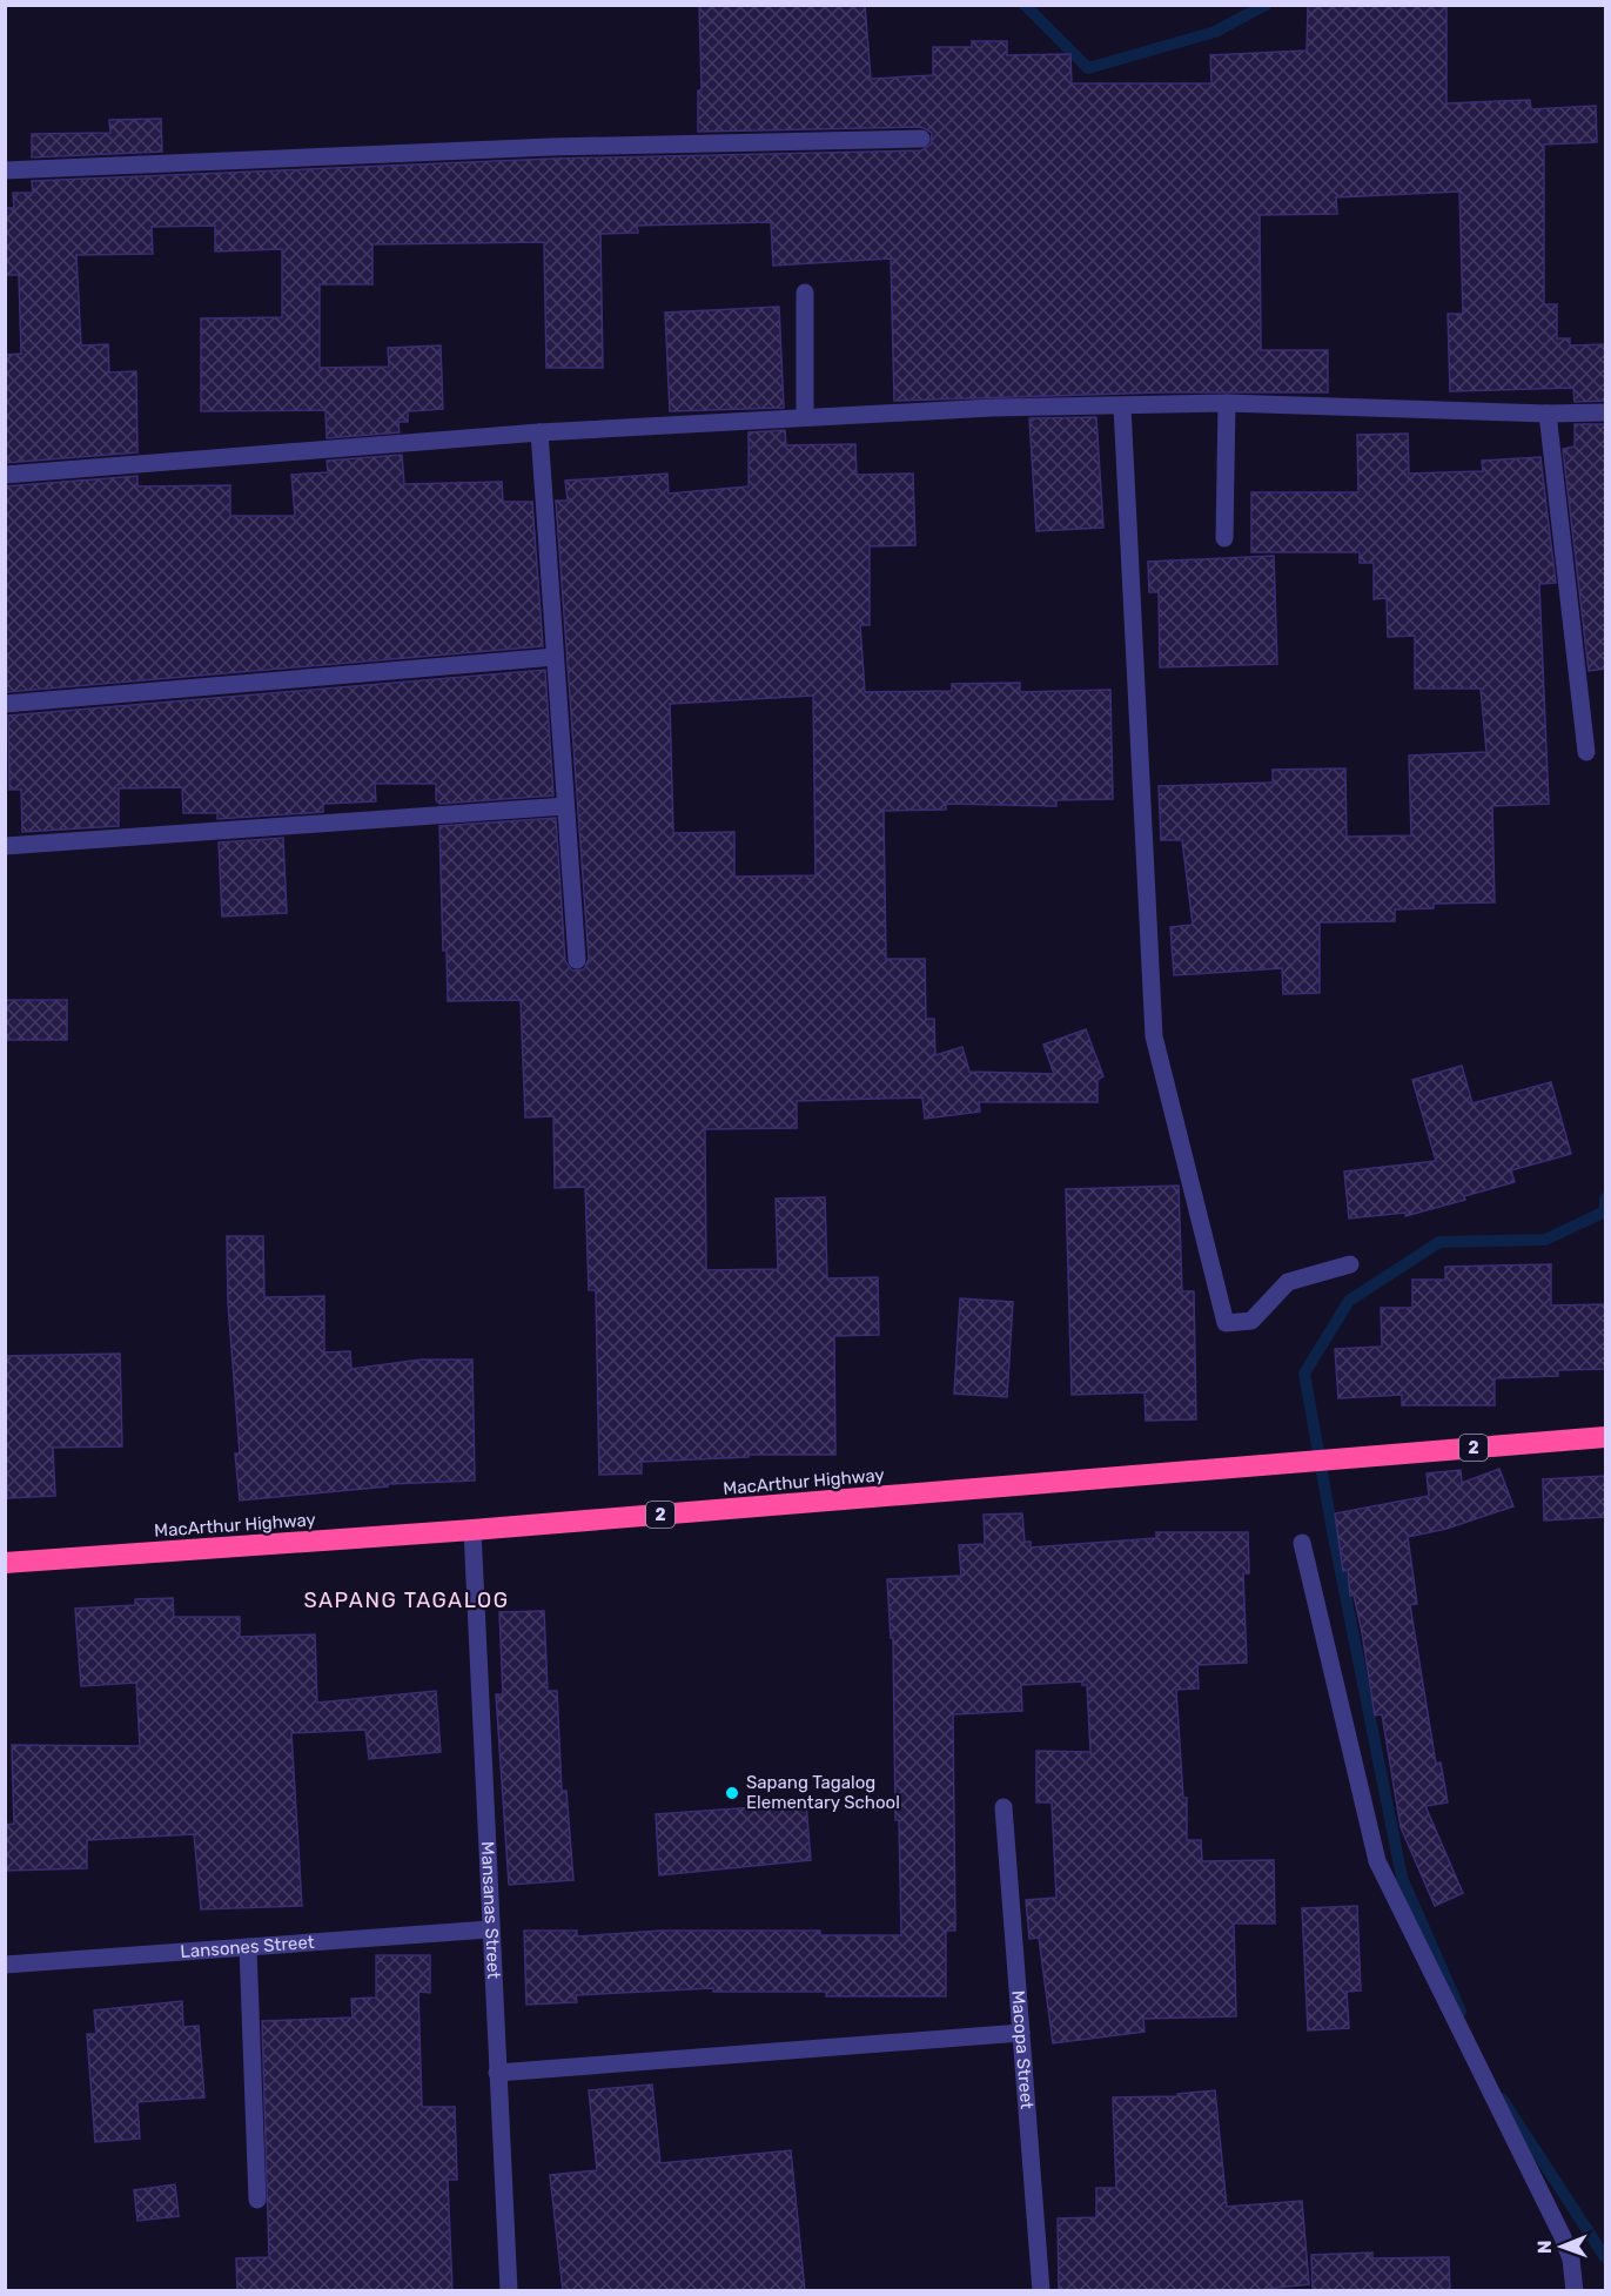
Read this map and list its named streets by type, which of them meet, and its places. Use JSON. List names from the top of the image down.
{
  "streets": {
    "highway": ["2", "MacArthur Highway"],
    "street": ["Mansanas Street", "Lansones Street", "Macopa Street"]
  },
  "crossings": [
    ["MacArthur Highway", "Mansanas Street"],
    ["Mansanas Street", "Lansones Street"]
  ],
  "districts": ["SAPANG TAGALOG"],
  "places": ["Sapang Tagalog Elementary School"],
  "north": "left"
}
